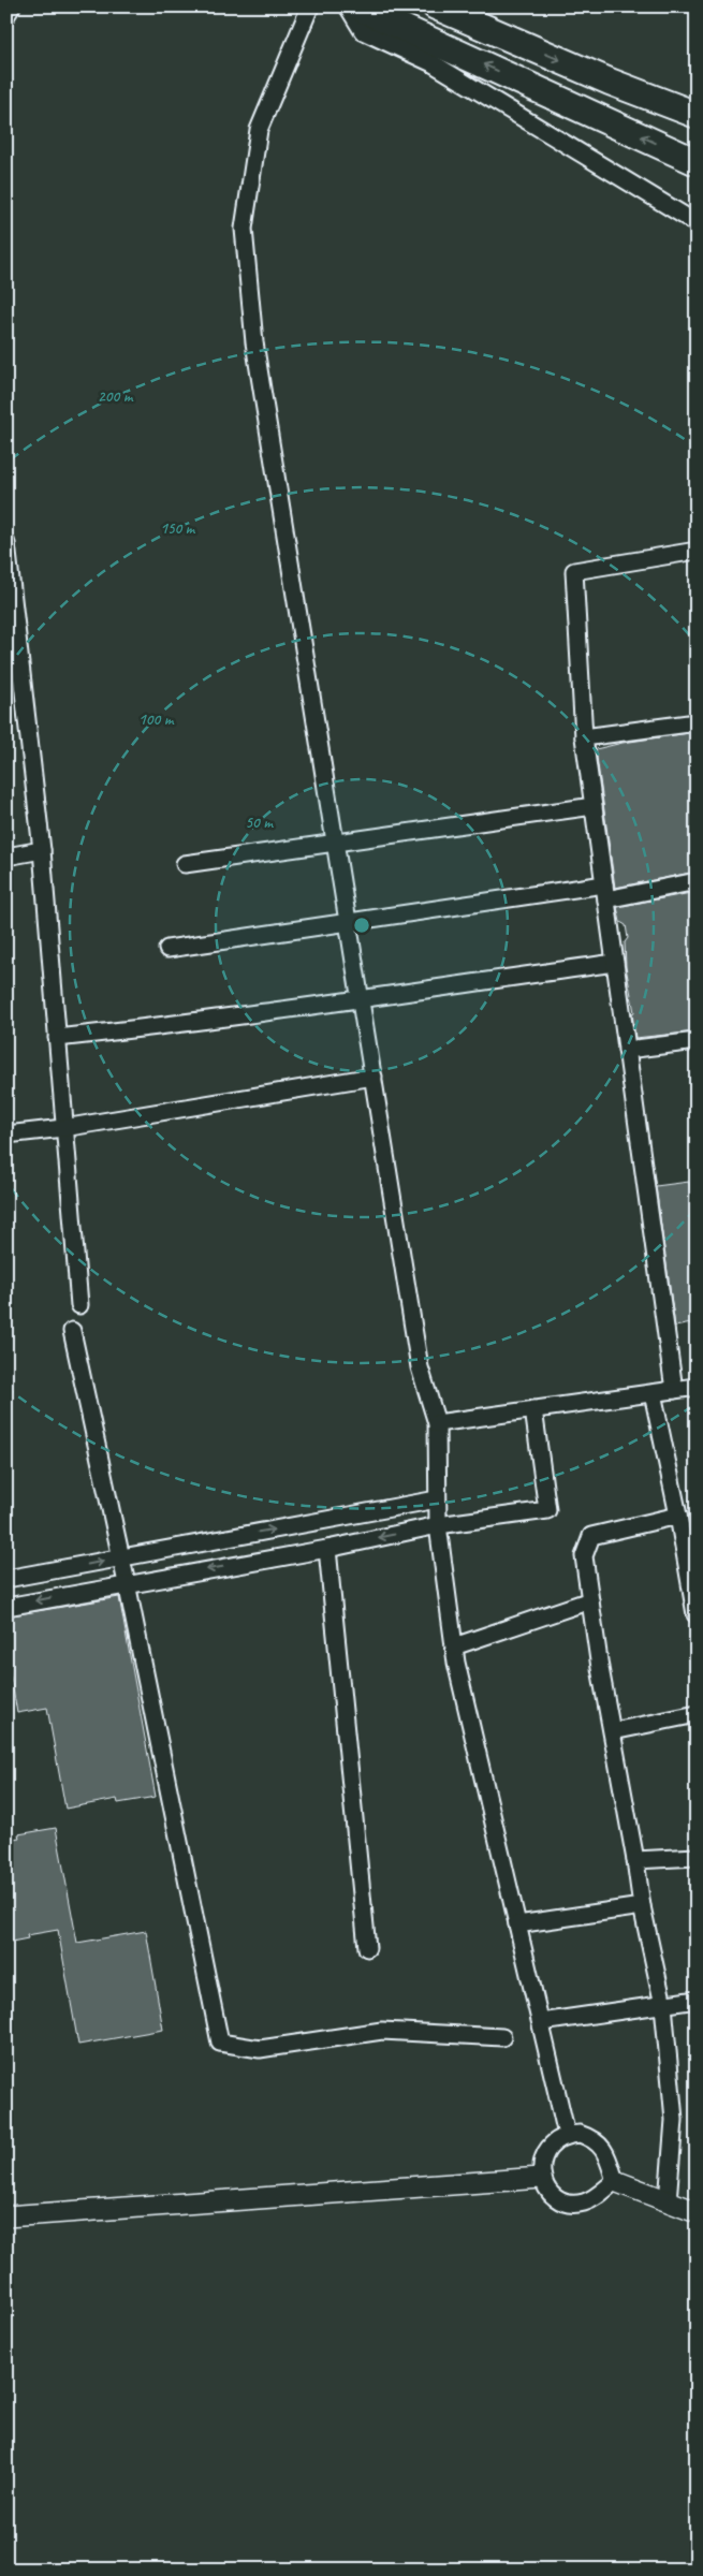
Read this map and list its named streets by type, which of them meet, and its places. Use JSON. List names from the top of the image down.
{
  "rings": [
    "200 m",
    "150 m",
    "100 m",
    "50 m"
  ]
}
